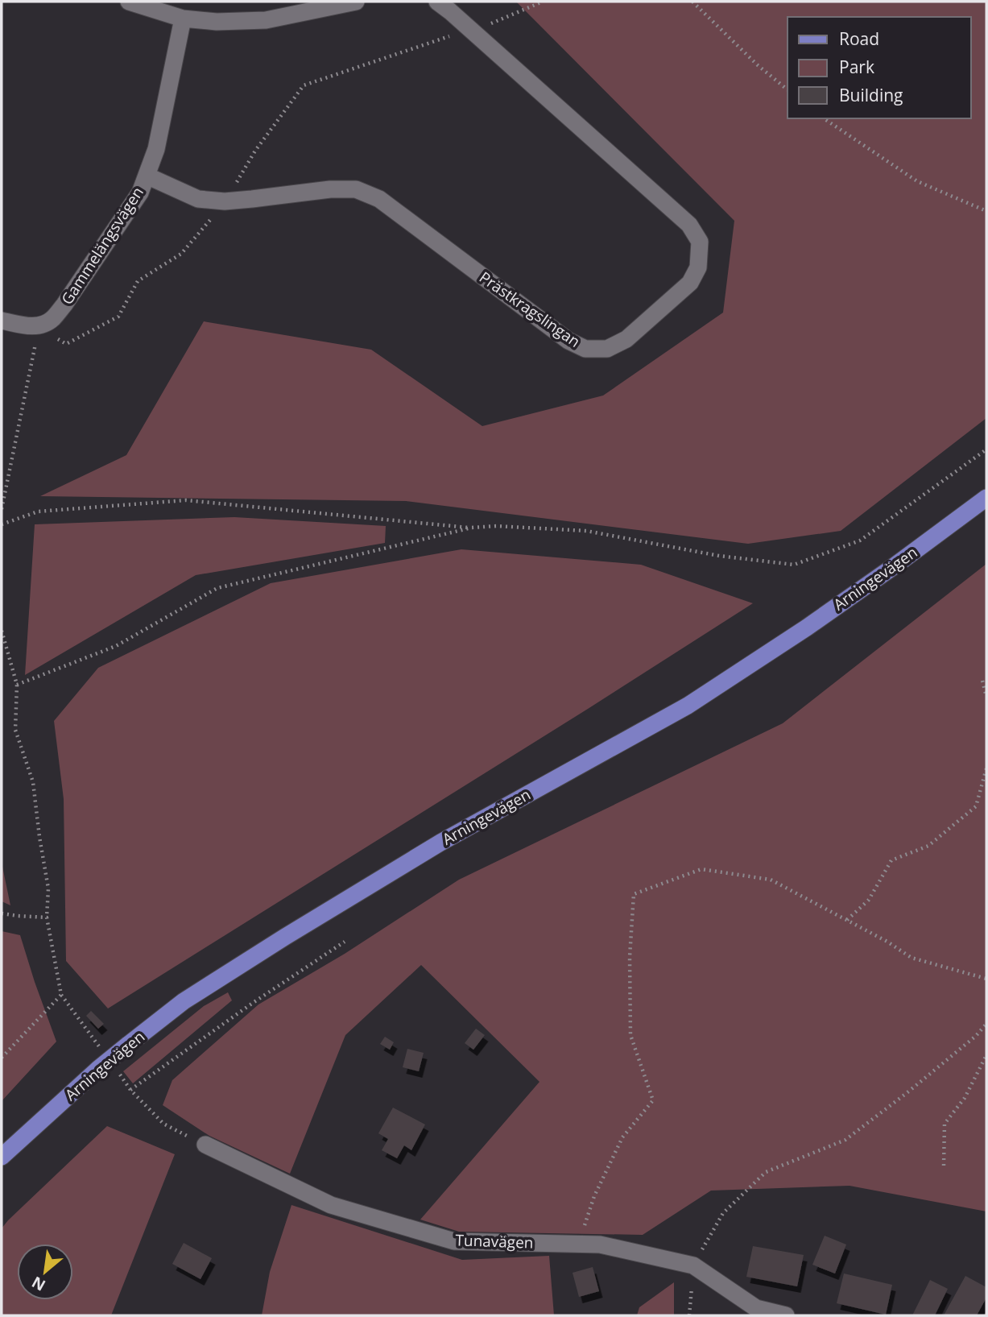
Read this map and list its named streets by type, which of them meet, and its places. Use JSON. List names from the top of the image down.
{
  "streets": {
    "main road": ["Arningevägen"],
    "street": ["Gammelängsvägen", "Prästkragslingan", "Tunavägen"]
  },
  "crossings": [
    ["Gammelängsvägen", "Prästkragslingan"]
  ],
  "legend": ["Road", "Park", "Building"],
  "north": "bottom left"
}
